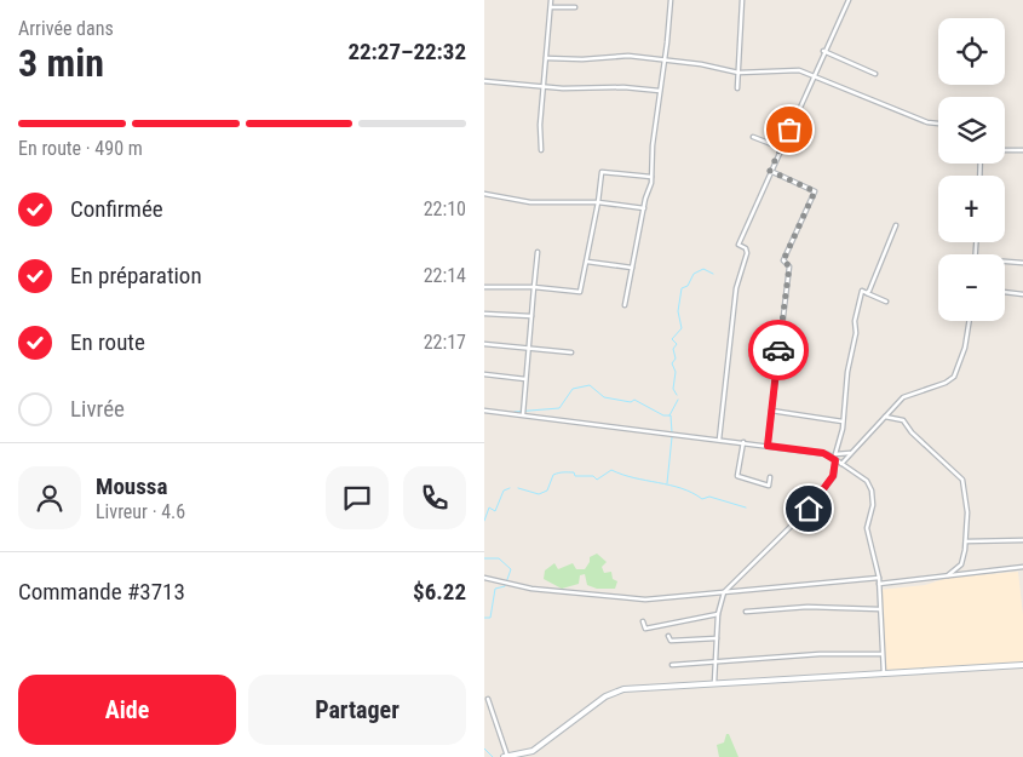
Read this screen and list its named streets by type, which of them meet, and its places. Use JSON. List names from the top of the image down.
{
  "page": {
    "heading": ["3 min", "Arrivée dans", "22:27–22:32"],
    "panel": [
      "Moussa",
      "Livreur · 4.6",
      "Commande #3713",
      "$6.22"
    ],
    "map_buttons": ["+", "−"],
    "bar": "En route · 490 m",
    "list": [
      ["Confirmée", "22:10"],
      ["En préparation", "22:14"],
      ["En route", "22:17"],
      "Livrée"
    ],
    "buttons": ["Aide", "Partager"]
  }
}
